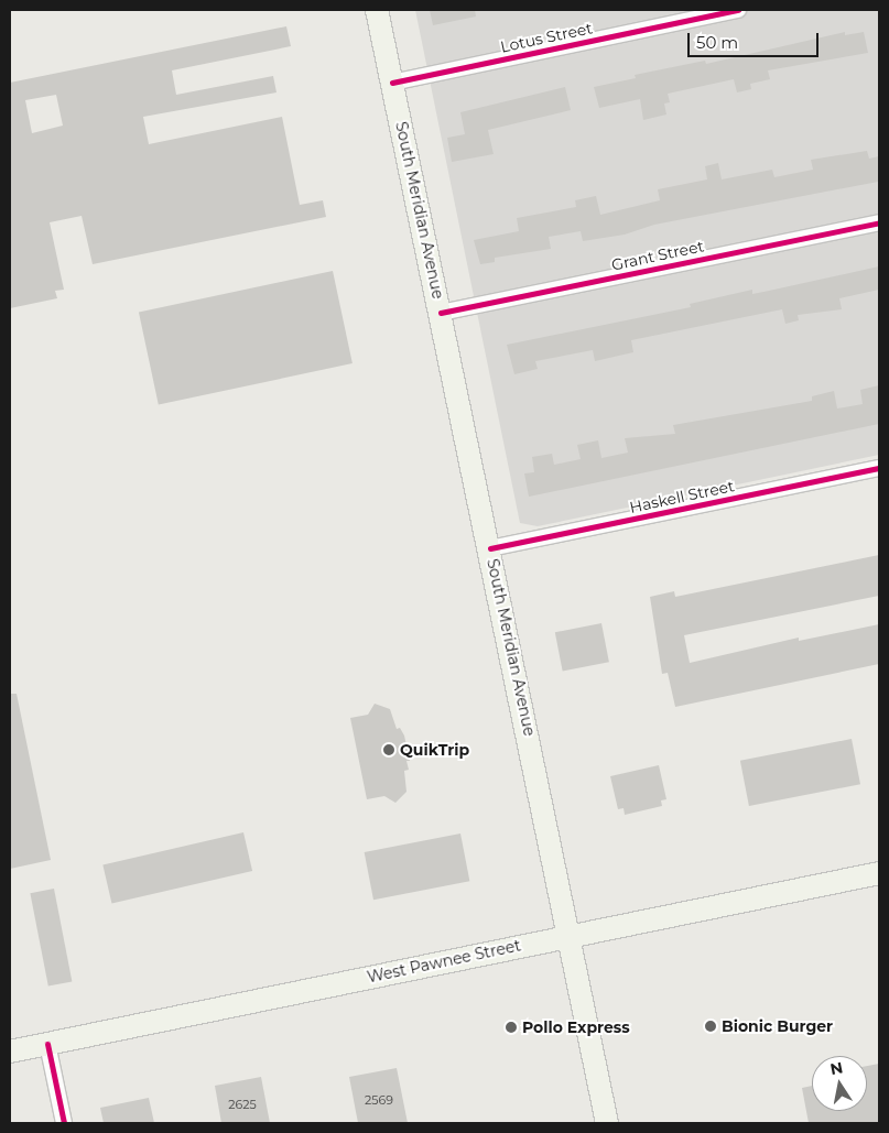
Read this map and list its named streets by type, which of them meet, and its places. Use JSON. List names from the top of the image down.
{
  "streets": {
    "main road": ["South Meridian Avenue", "West Pawnee Street"],
    "street": ["Lotus Street", "Grant Street", "Haskell Street"]
  },
  "crossings": [
    ["Lotus Street", "South Meridian Avenue"],
    ["South Meridian Avenue", "Grant Street"],
    ["South Meridian Avenue", "Haskell Street"],
    ["South Meridian Avenue", "West Pawnee Street"]
  ],
  "places": ["QuikTrip", "Bionic Burger", "Pollo Express"],
  "house_numbers": ["2569", "2625"],
  "scale_bar": "50 m",
  "north": "top"
}
